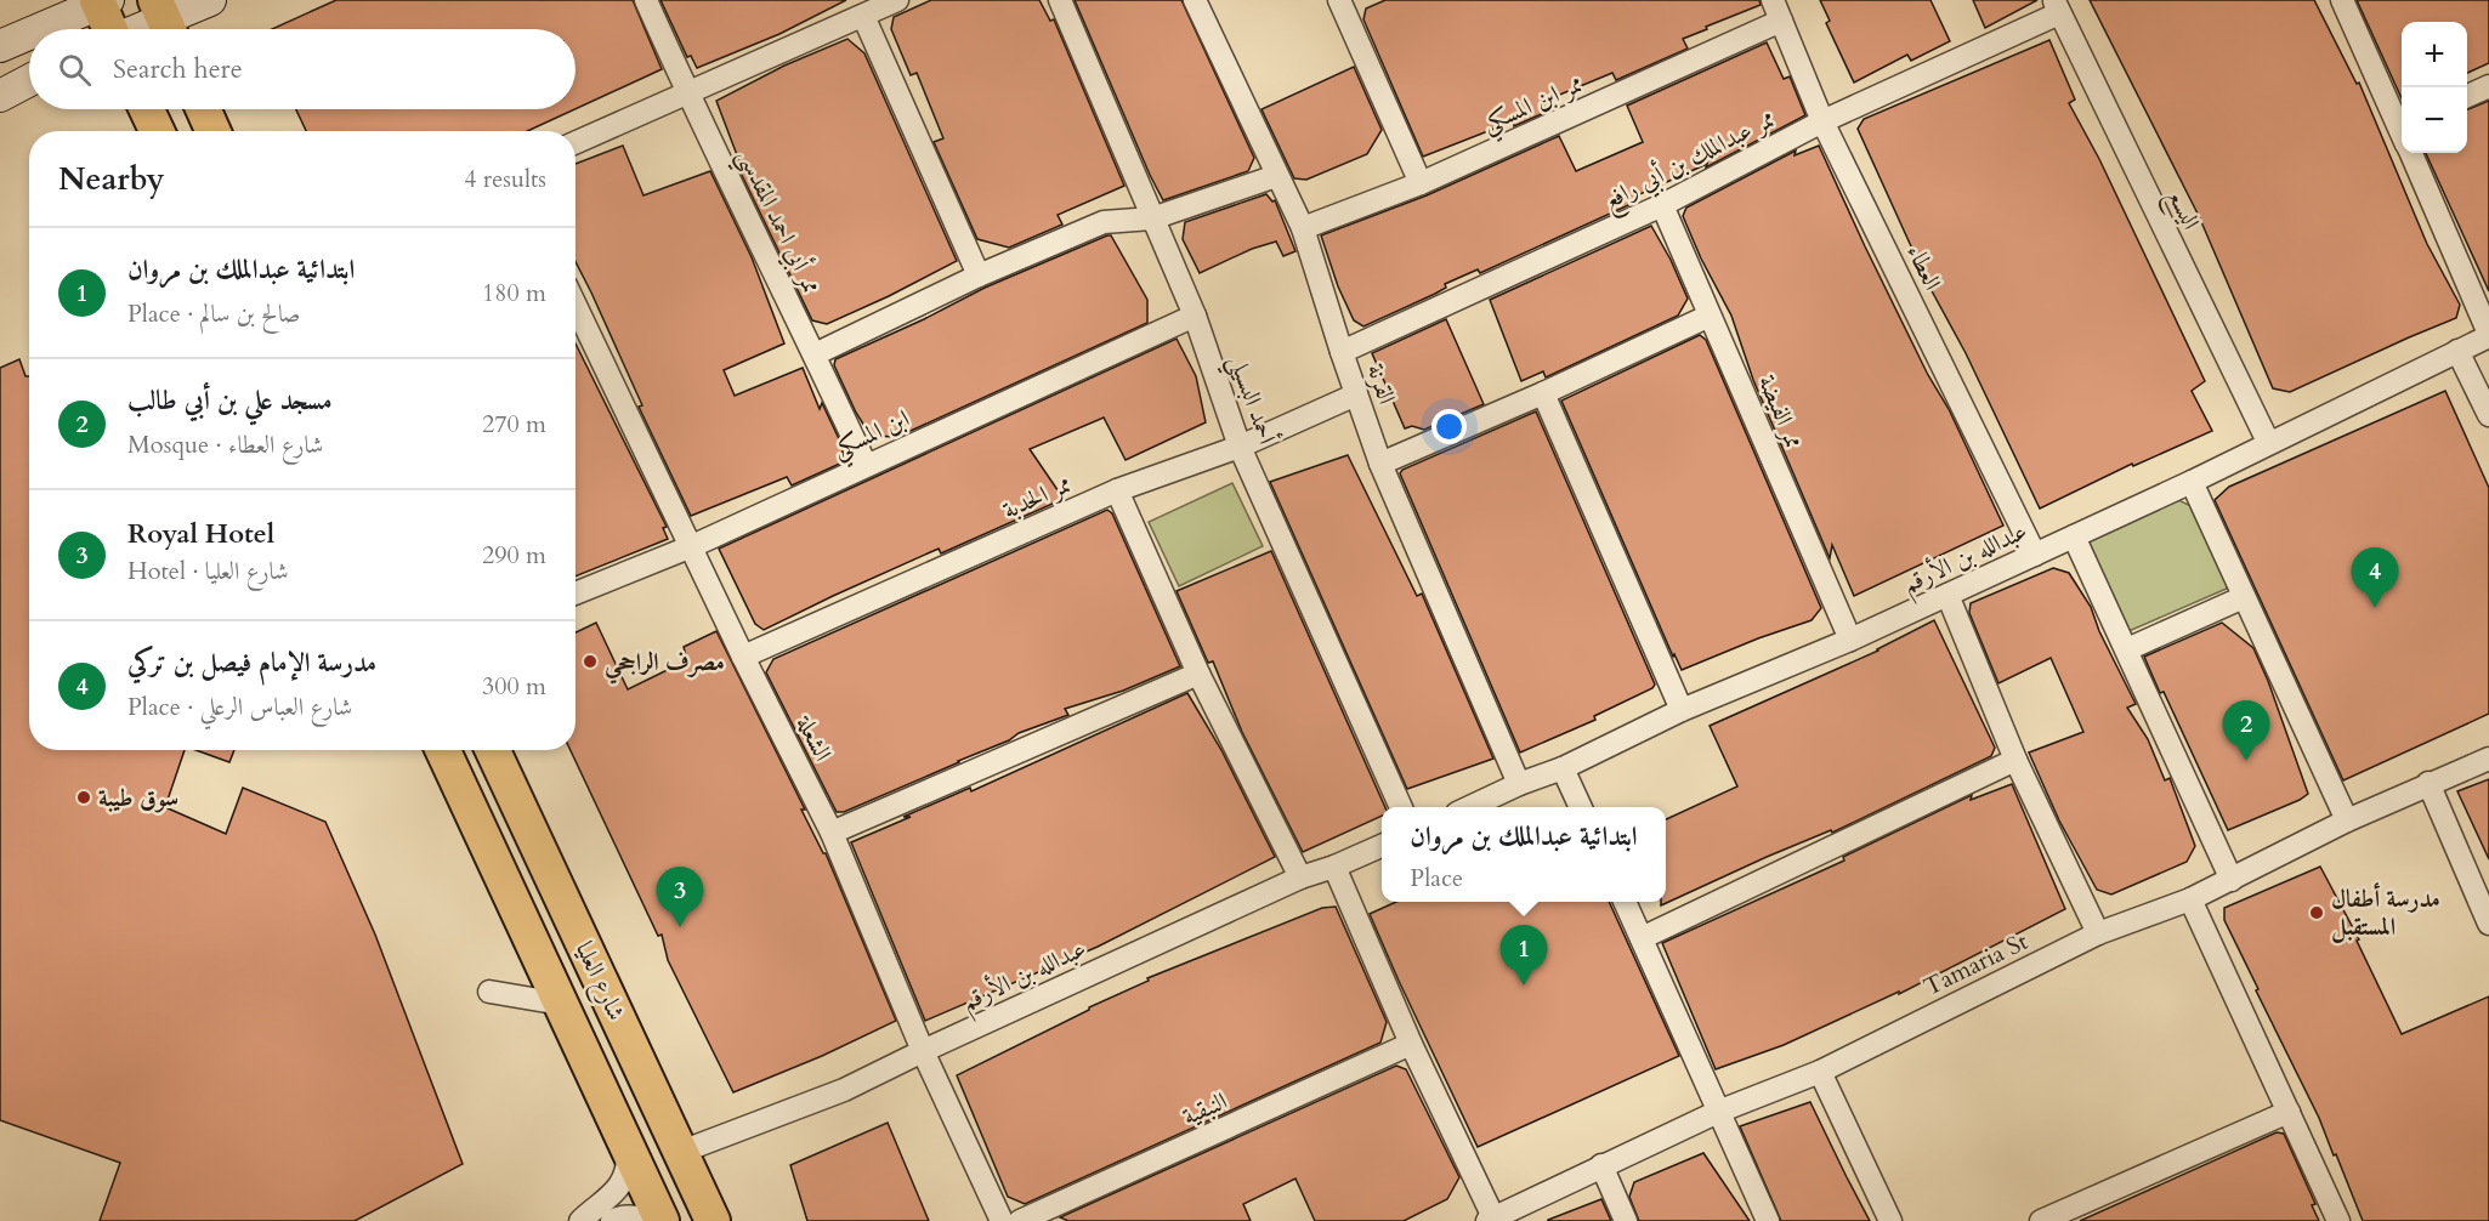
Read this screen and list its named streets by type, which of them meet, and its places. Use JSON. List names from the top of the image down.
{
  "streets": {
    "main road": ["شارع العليا"],
    "street": [
      "ممر ابن المسكي",
      "ممر عبدالملك بن أبي رافع",
      "اليسع",
      "ممر أبي احمد المقدسي",
      "العطاء",
      "القرنة",
      "أحمد البسيلي",
      "ممر الفيضة",
      "ابن المسكي",
      "ممر الحدبة",
      "عبدالله بن الأرقم",
      "الشعلة",
      "Tamaria St",
      "النبقية"
    ]
  },
  "crossings": [
    ["ممر ابن المسكي", "العطاء"],
    ["ممر ابن المسكي", "القرنة"],
    ["ممر عبدالملك بن أبي رافع", "اليسع"],
    ["ممر عبدالملك بن أبي رافع", "العطاء"],
    ["ممر عبدالملك بن أبي رافع", "القرنة"],
    ["ممر عبدالملك بن أبي رافع", "ممر الفيضة"],
    ["اليسع", "عبدالله بن الأرقم"],
    ["ممر أبي احمد المقدسي", "ابن المسكي"],
    ["العطاء", "عبدالله بن الأرقم"],
    ["القرنة", "ممر الحدبة"],
    ["القرنة", "عبدالله بن الأرقم"],
    ["أحمد البسيلي", "ابن المسكي"],
    ["أحمد البسيلي", "ممر الحدبة"],
    ["ممر الفيضة", "عبدالله بن الأرقم"],
    ["ابن المسكي", "الشعلة"],
    ["ممر الحدبة", "الشعلة"],
    ["عبدالله بن الأرقم", "الشعلة"],
    ["عبدالله بن الأرقم", "شارع العليا"]
  ],
  "places": ["مصرف الراجحي", "سوق طيبة", "مدرسة أطفال المستقبل"],
  "page": {
    "map_buttons": ["+", "−"],
    "search": "Search here",
    "heading": ["Nearby", "4 results"],
    "list": [
      {
        "mark": "1",
        "name": "ابتدائية عبدالملك بن مروان",
        "note": "Place · صالح بن سالم",
        "value": "180 m"
      },
      {
        "mark": "2",
        "name": "مسجد علي بن أبي طالب",
        "note": "Mosque · شارع العطاء",
        "value": "270 m"
      },
      {
        "mark": "3",
        "name": "Royal Hotel",
        "note": "Hotel · شارع العليا",
        "value": "290 m"
      },
      {
        "mark": "4",
        "name": "مدرسة الإمام فيصل بن تركي",
        "note": "Place · شارع العباس الرعلي",
        "value": "300 m"
      }
    ],
    "pins": [
      "4",
      "2",
      "3",
      "1"
    ],
    "popup": ["ابتدائية عبدالملك بن مروان", "Place"]
  }
}
